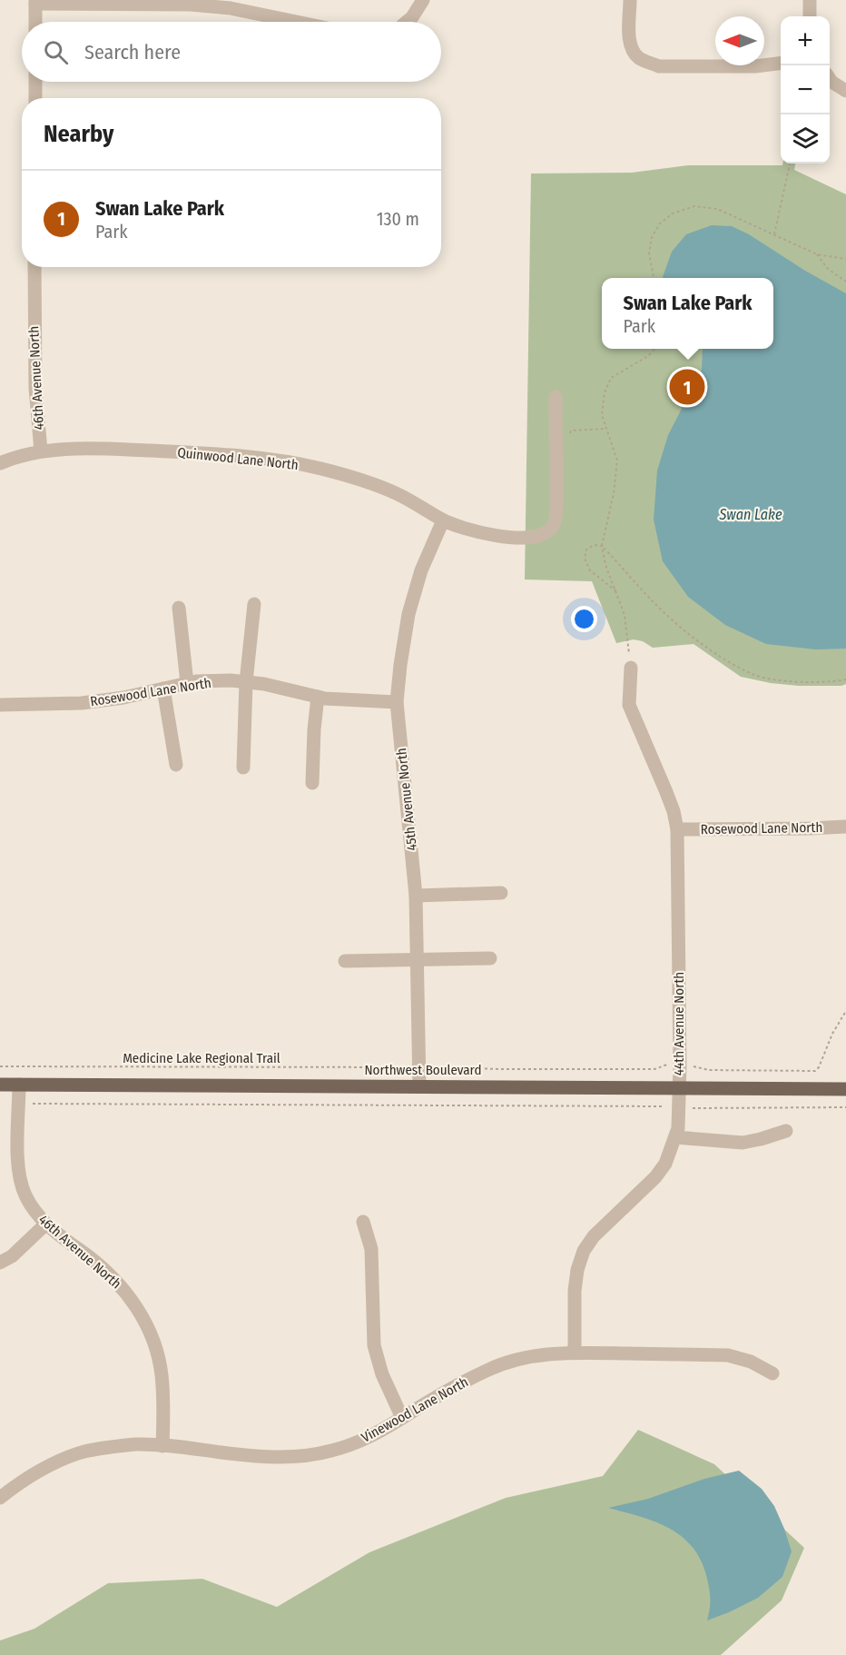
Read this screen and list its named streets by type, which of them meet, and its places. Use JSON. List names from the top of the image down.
{
  "streets": {
    "main road": ["Northwest Boulevard"],
    "street": [
      "46th Avenue North",
      "Quinwood Lane North",
      "Rosewood Lane North",
      "45th Avenue North",
      "44th Avenue North",
      "Vinewood Lane North"
    ],
    "path": ["Medicine Lake Regional Trail"]
  },
  "crossings": [
    ["46th Avenue North", "Quinwood Lane North"],
    ["46th Avenue North", "Northwest Boulevard"],
    ["46th Avenue North", "Vinewood Lane North"],
    ["Quinwood Lane North", "45th Avenue North"],
    ["Rosewood Lane North", "45th Avenue North"],
    ["Rosewood Lane North", "44th Avenue North"],
    ["45th Avenue North", "Northwest Boulevard"],
    ["44th Avenue North", "Northwest Boulevard"],
    ["44th Avenue North", "Vinewood Lane North"]
  ],
  "water": ["Swan Lake"],
  "north": "left",
  "page": {
    "map_buttons": ["+", "−"],
    "search": "Search here",
    "heading": "Nearby",
    "list": [
      {
        "mark": "1",
        "name": "Swan Lake Park",
        "note": "Park",
        "value": "130 m"
      }
    ],
    "popup": ["Swan Lake Park", "Park"],
    "pins": "1"
  }
}
